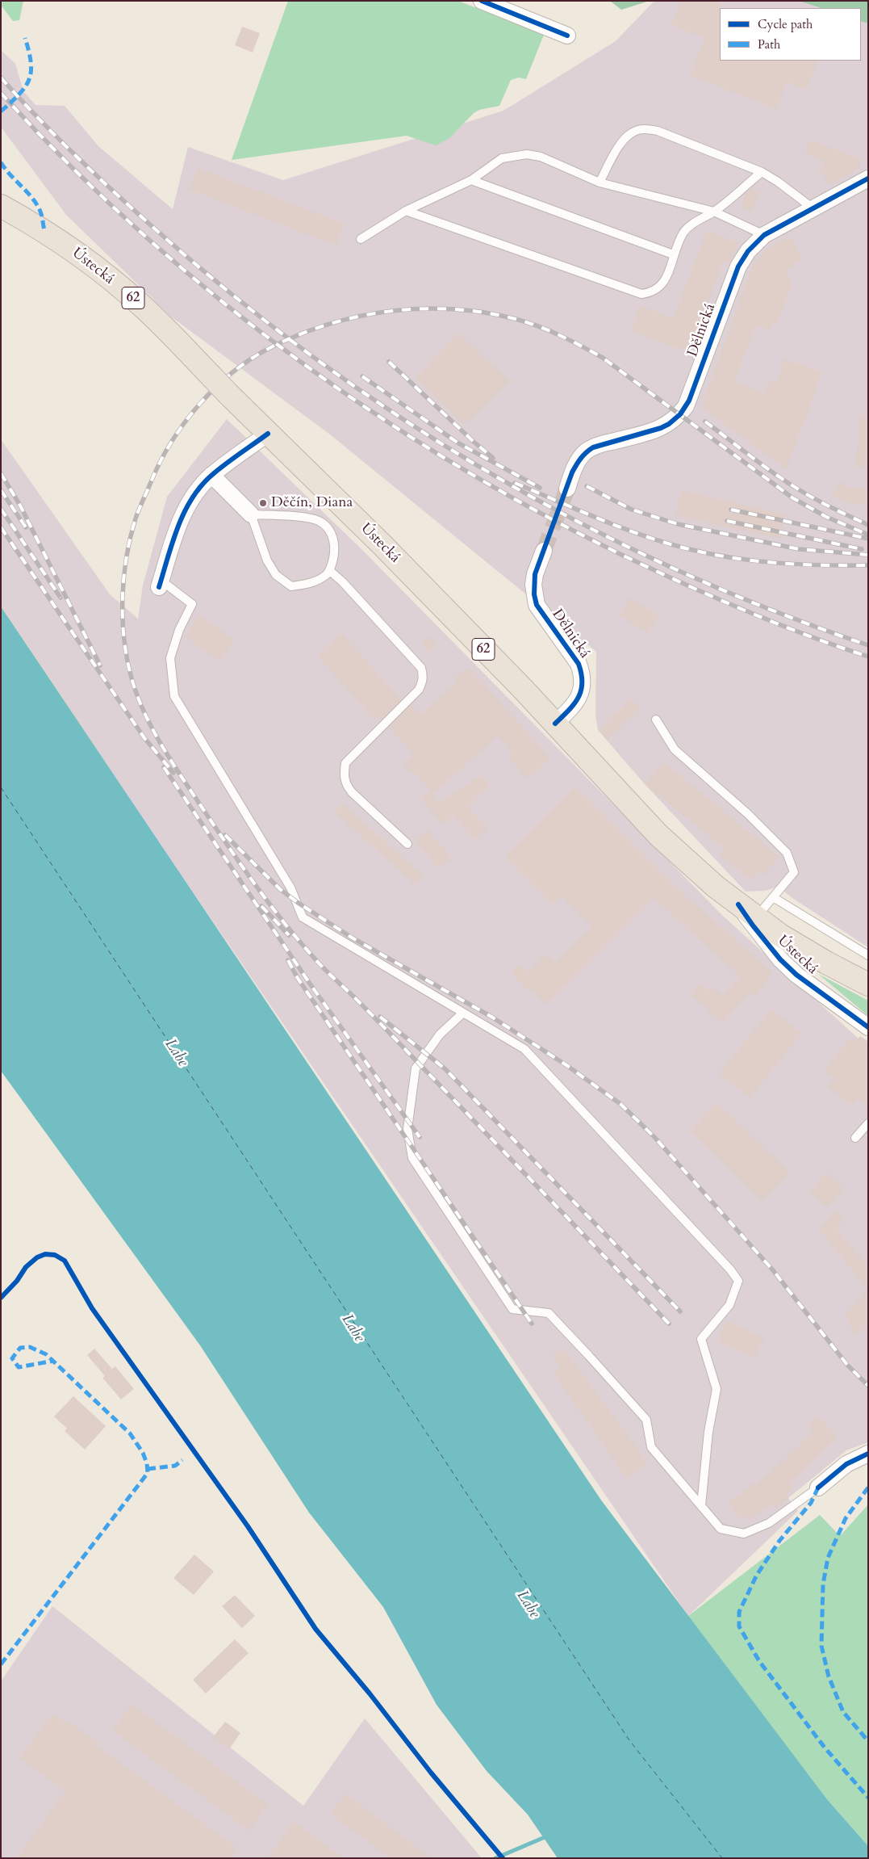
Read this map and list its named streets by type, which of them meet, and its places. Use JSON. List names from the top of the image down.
{
  "streets": {
    "main road": ["Ústecká", "62"],
    "street": ["Dělnická"]
  },
  "crossings": [
    ["Ústecká", "Dělnická"]
  ],
  "water": ["Labe"],
  "places": ["Děčín, Diana"],
  "legend": ["Cycle path", "Path"]
}
